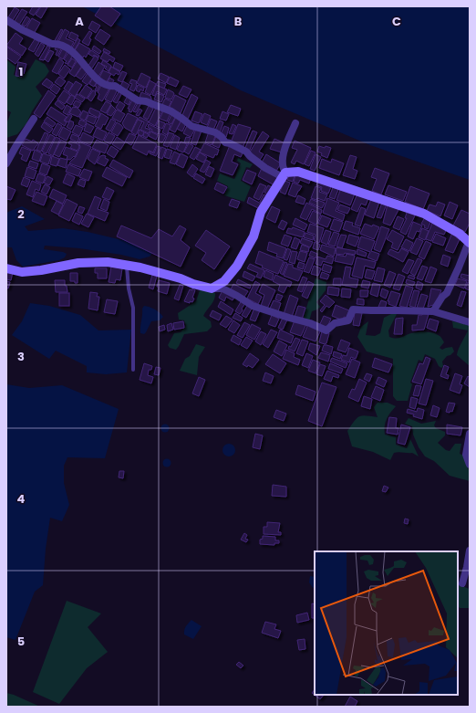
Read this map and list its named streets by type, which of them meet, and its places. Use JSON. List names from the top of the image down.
{
  "grid": {
    "columns": ["A", "B", "C"],
    "rows": [
      "1",
      "2",
      "3",
      "4",
      "5"
    ]
  }
}
